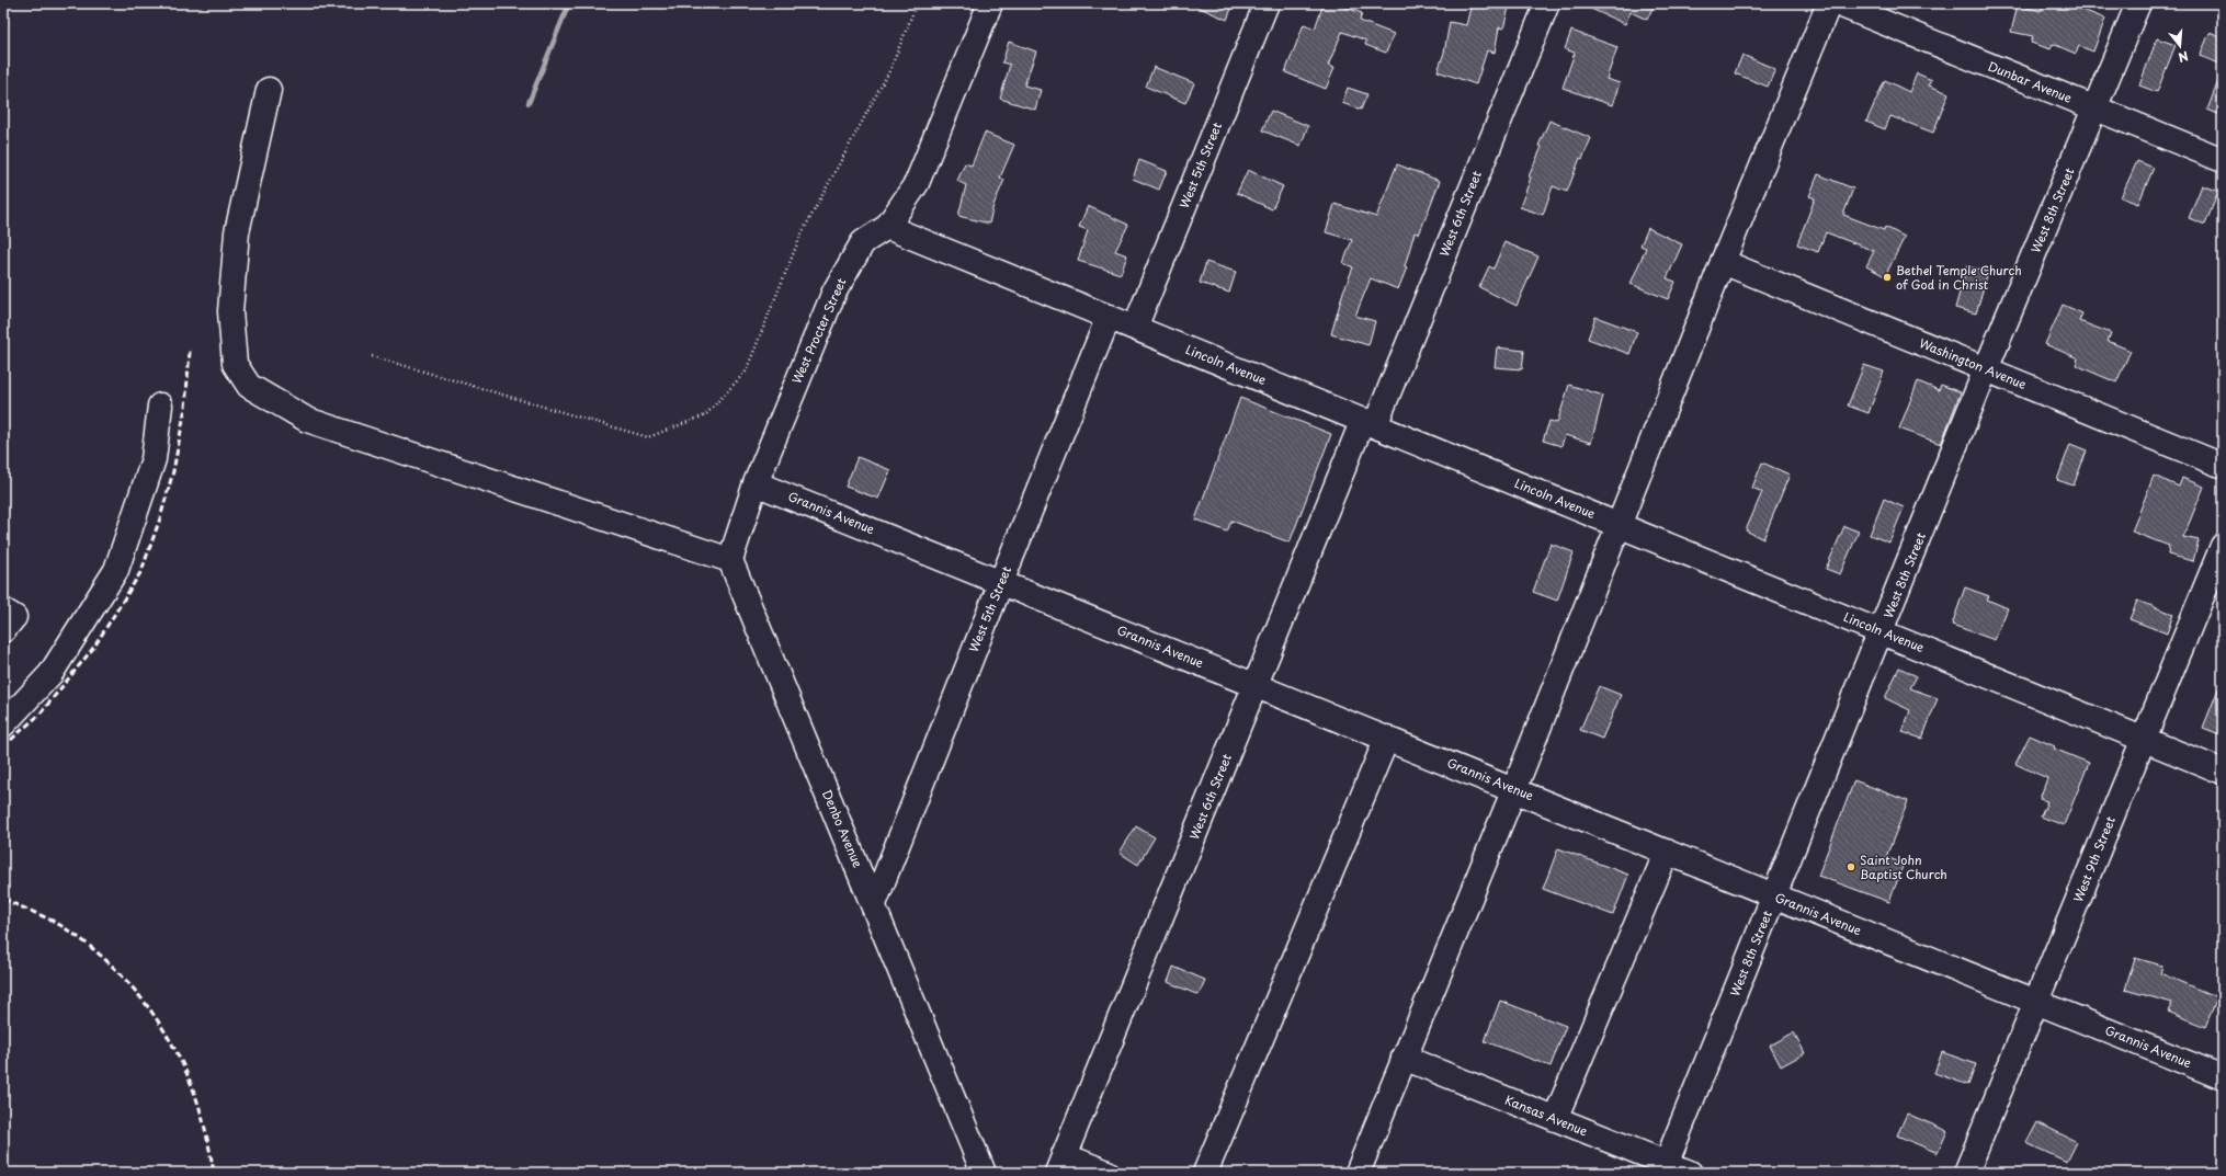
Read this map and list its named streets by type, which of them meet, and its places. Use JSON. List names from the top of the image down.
{
  "streets": {
    "street": [
      "Dunbar Avenue",
      "West 5th Street",
      "West 8th Street",
      "West 6th Street",
      "West Procter Street",
      "Washington Avenue",
      "Lincoln Avenue",
      "Grannis Avenue",
      "Denbo Avenue",
      "West 9th Street",
      "Kansas Avenue"
    ]
  },
  "crossings": [
    ["Dunbar Avenue", "West 8th Street"],
    ["West 5th Street", "Lincoln Avenue"],
    ["West 5th Street", "Grannis Avenue"],
    ["West 5th Street", "Denbo Avenue"],
    ["West 8th Street", "Washington Avenue"],
    ["West 8th Street", "Lincoln Avenue"],
    ["West 8th Street", "Grannis Avenue"],
    ["West 8th Street", "Kansas Avenue"],
    ["West 6th Street", "Lincoln Avenue"],
    ["West 6th Street", "Grannis Avenue"],
    ["West Procter Street", "Lincoln Avenue"],
    ["West Procter Street", "Grannis Avenue"],
    ["Lincoln Avenue", "West 9th Street"],
    ["Grannis Avenue", "West 9th Street"]
  ],
  "places": ["Bethel Temple Church of God in Christ", "Saint John Baptist Church"],
  "north": "bottom"
}
